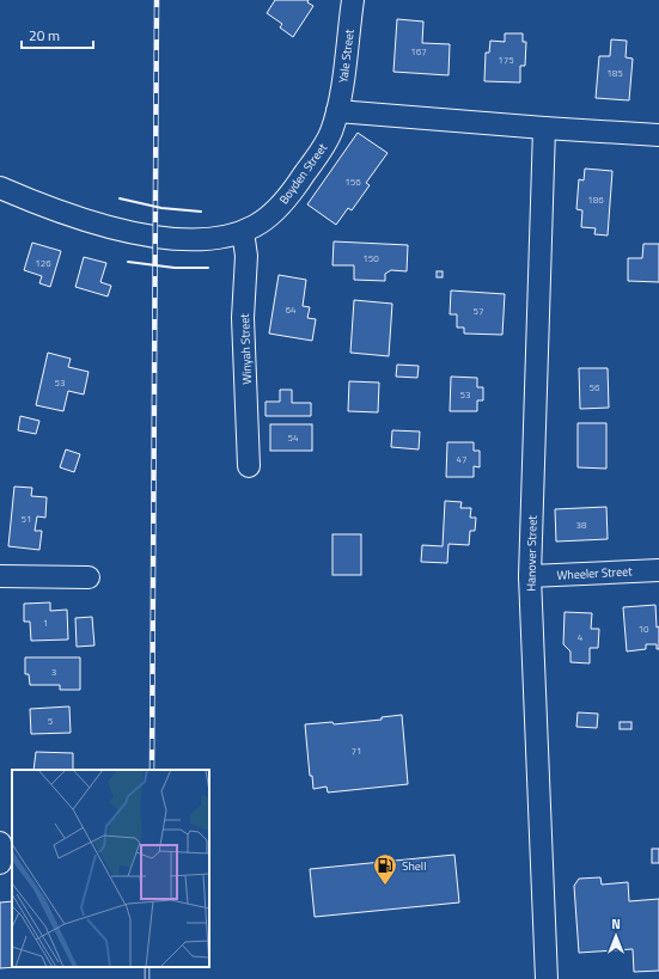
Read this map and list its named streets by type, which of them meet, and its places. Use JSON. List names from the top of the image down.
{
  "streets": {
    "street": [
      "Yale Street",
      "Boyden Street",
      "Winyah Street",
      "Hanover Street",
      "Wheeler Street"
    ]
  },
  "crossings": [
    ["Yale Street", "Boyden Street"],
    ["Boyden Street", "Winyah Street"],
    ["Hanover Street", "Wheeler Street"]
  ],
  "places": {
    "fuel station": ["Shell"]
  },
  "house_numbers": [
    "167",
    "175",
    "185",
    "156",
    "186",
    "150",
    "126",
    "64",
    "57",
    "53",
    "56",
    "53",
    "54",
    "47",
    "51",
    "38",
    "1",
    "10",
    "4",
    "3",
    "5",
    "71"
  ],
  "scale_bar": "20 m",
  "north": "top"
}
